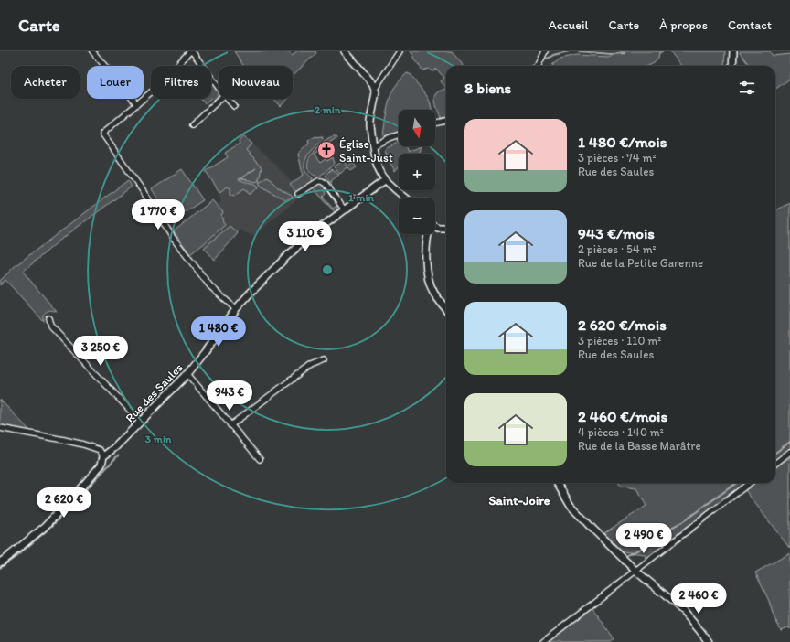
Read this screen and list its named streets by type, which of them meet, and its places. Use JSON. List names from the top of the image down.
{
  "streets": {
    "street": ["Rue des Saules"]
  },
  "districts": ["Saint-Joire"],
  "places": {
    "church": ["Église Saint-Just"]
  },
  "north": "bottom",
  "page": {
    "header": "Carte",
    "nav": [
      "Accueil",
      "Carte",
      "À propos",
      "Contact"
    ],
    "chip": [
      "Acheter",
      "Louer",
      "Filtres",
      "Nouveau"
    ],
    "heading": "8 biens",
    "map_buttons": ["+", "−"],
    "list": [
      {
        "name": "1 480 €/mois",
        "note": "3 pièces · 74 m² · Rue des Saules"
      },
      {
        "name": "943 €/mois",
        "note": "2 pièces · 54 m² · Rue de la Petite Garenne"
      },
      {
        "name": "2 620 €/mois",
        "note": "3 pièces · 110 m² · Rue des Saules"
      },
      {
        "name": "2 460 €/mois",
        "note": "4 pièces · 140 m² · Rue de la Basse Marâtre"
      }
    ],
    "price": [
      "1 770 €",
      "3 110 €",
      "1 480 €",
      "3 250 €",
      "943 €",
      "2 620 €",
      "2 490 €",
      "2 460 €"
    ]
  },
  "rings": ["2 min", "1 min", "3 min"]
}
